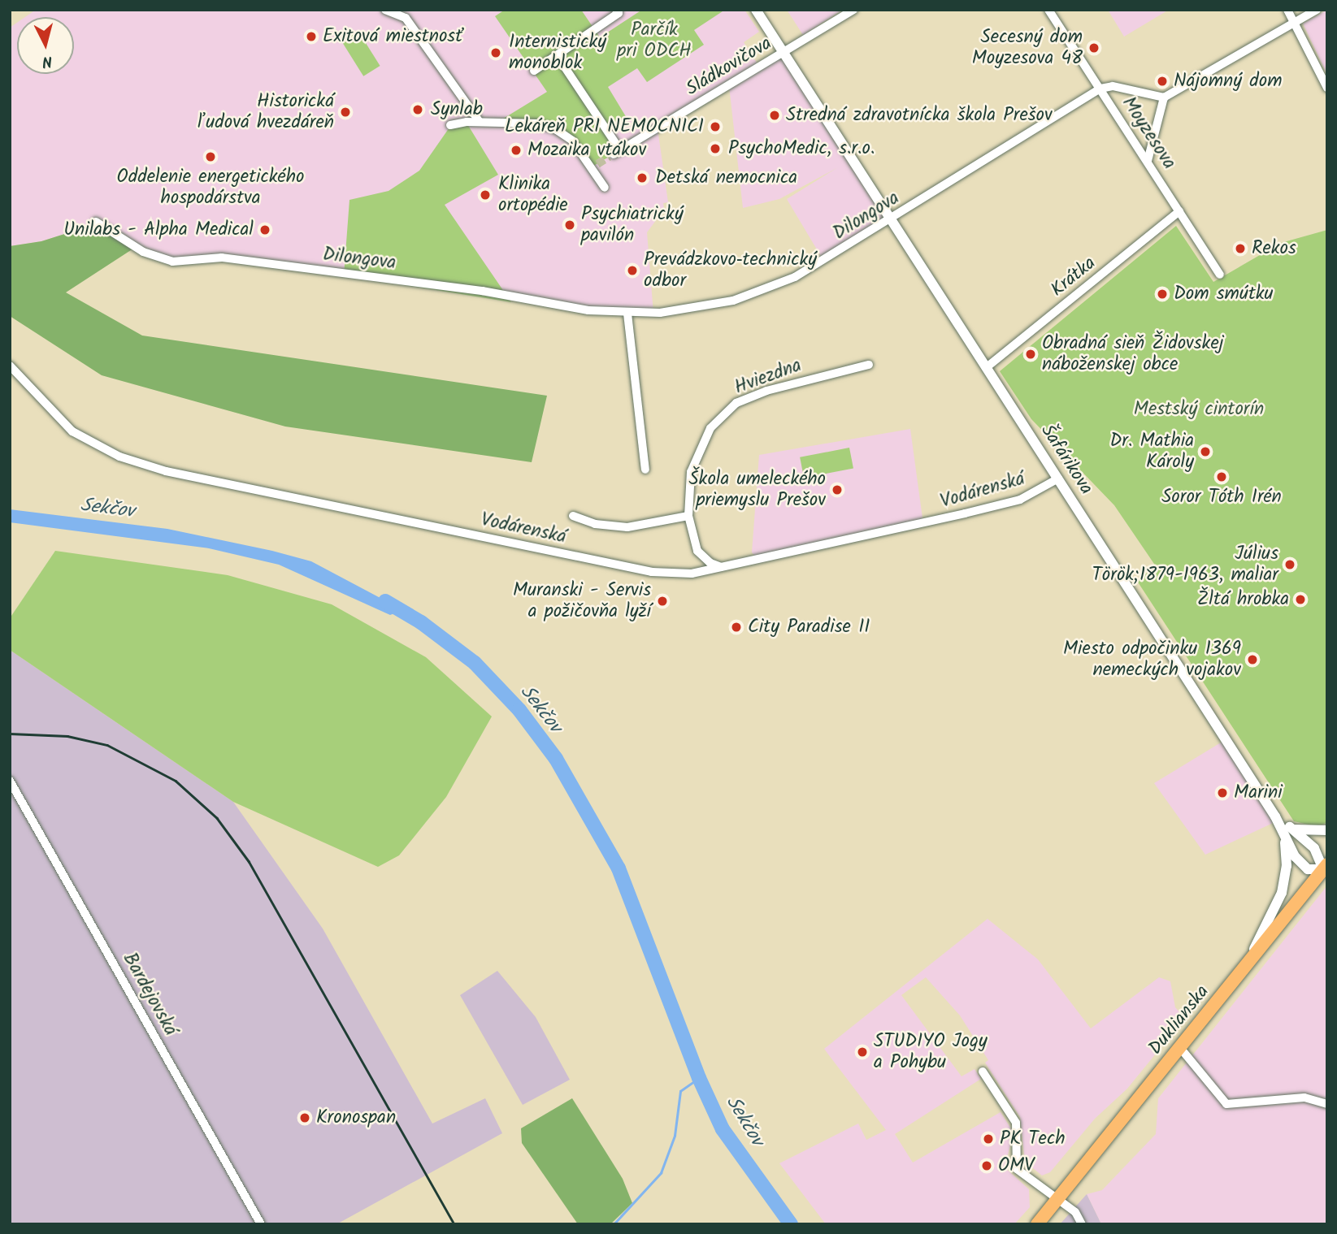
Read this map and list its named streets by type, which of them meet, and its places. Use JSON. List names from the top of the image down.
{
  "streets": {
    "main road": ["Duklianska"],
    "street": [
      "Sládkovičova",
      "Moyzesova",
      "Dilongova",
      "Krátka",
      "Hviezdna",
      "Šafárikova",
      "Vodárenská",
      "Bardejovská"
    ]
  },
  "crossings": [
    ["Sládkovičova", "Šafárikova"],
    ["Moyzesova", "Dilongova"],
    ["Moyzesova", "Krátka"],
    ["Dilongova", "Šafárikova"],
    ["Krátka", "Šafárikova"],
    ["Hviezdna", "Vodárenská"],
    ["Šafárikova", "Vodárenská"],
    ["Šafárikova", "Duklianska"]
  ],
  "water": ["Sekčov"],
  "parks": ["Parčík pri ODCH", "Mestský cintorín"],
  "places": [
    "Exitová miestnosť",
    "Secesný dom Moyzesova 48",
    "Internistický monoblok",
    "Nájomný dom",
    "Synlab",
    "Historická ľudová hvezdáreň",
    "Stredná zdravotnícka škola Prešov",
    "Lekáreň PRI NEMOCNICI",
    "PsychoMedic, s.r.o.",
    "Mozaika vtákov",
    "Oddelenie energetického hospodárstva",
    "Detská nemocnica",
    "Klinika ortopédie",
    "Psychiatrický pavilón",
    "Unilabs - Alpha Medical",
    "Rekos",
    "Prevádzkovo‑technický odbor",
    "Dom smútku",
    "Obradná sieň Židovskej náboženskej obce",
    "Dr. Mathia Károly",
    "Soror Tóth Irén",
    "Škola umeleckého priemyslu Prešov",
    "Július Török;1879-1963, maliar",
    "Žltá hrobka",
    "Muranski - Servis a požičovňa lyží",
    "City Paradise II",
    "Miesto odpočinku 1369 nemeckých vojakov",
    "Marini",
    "STUDIYO Jogy a Pohybu",
    "Kronospan",
    "PK Tech",
    "OMV"
  ],
  "north": "bottom"
}
